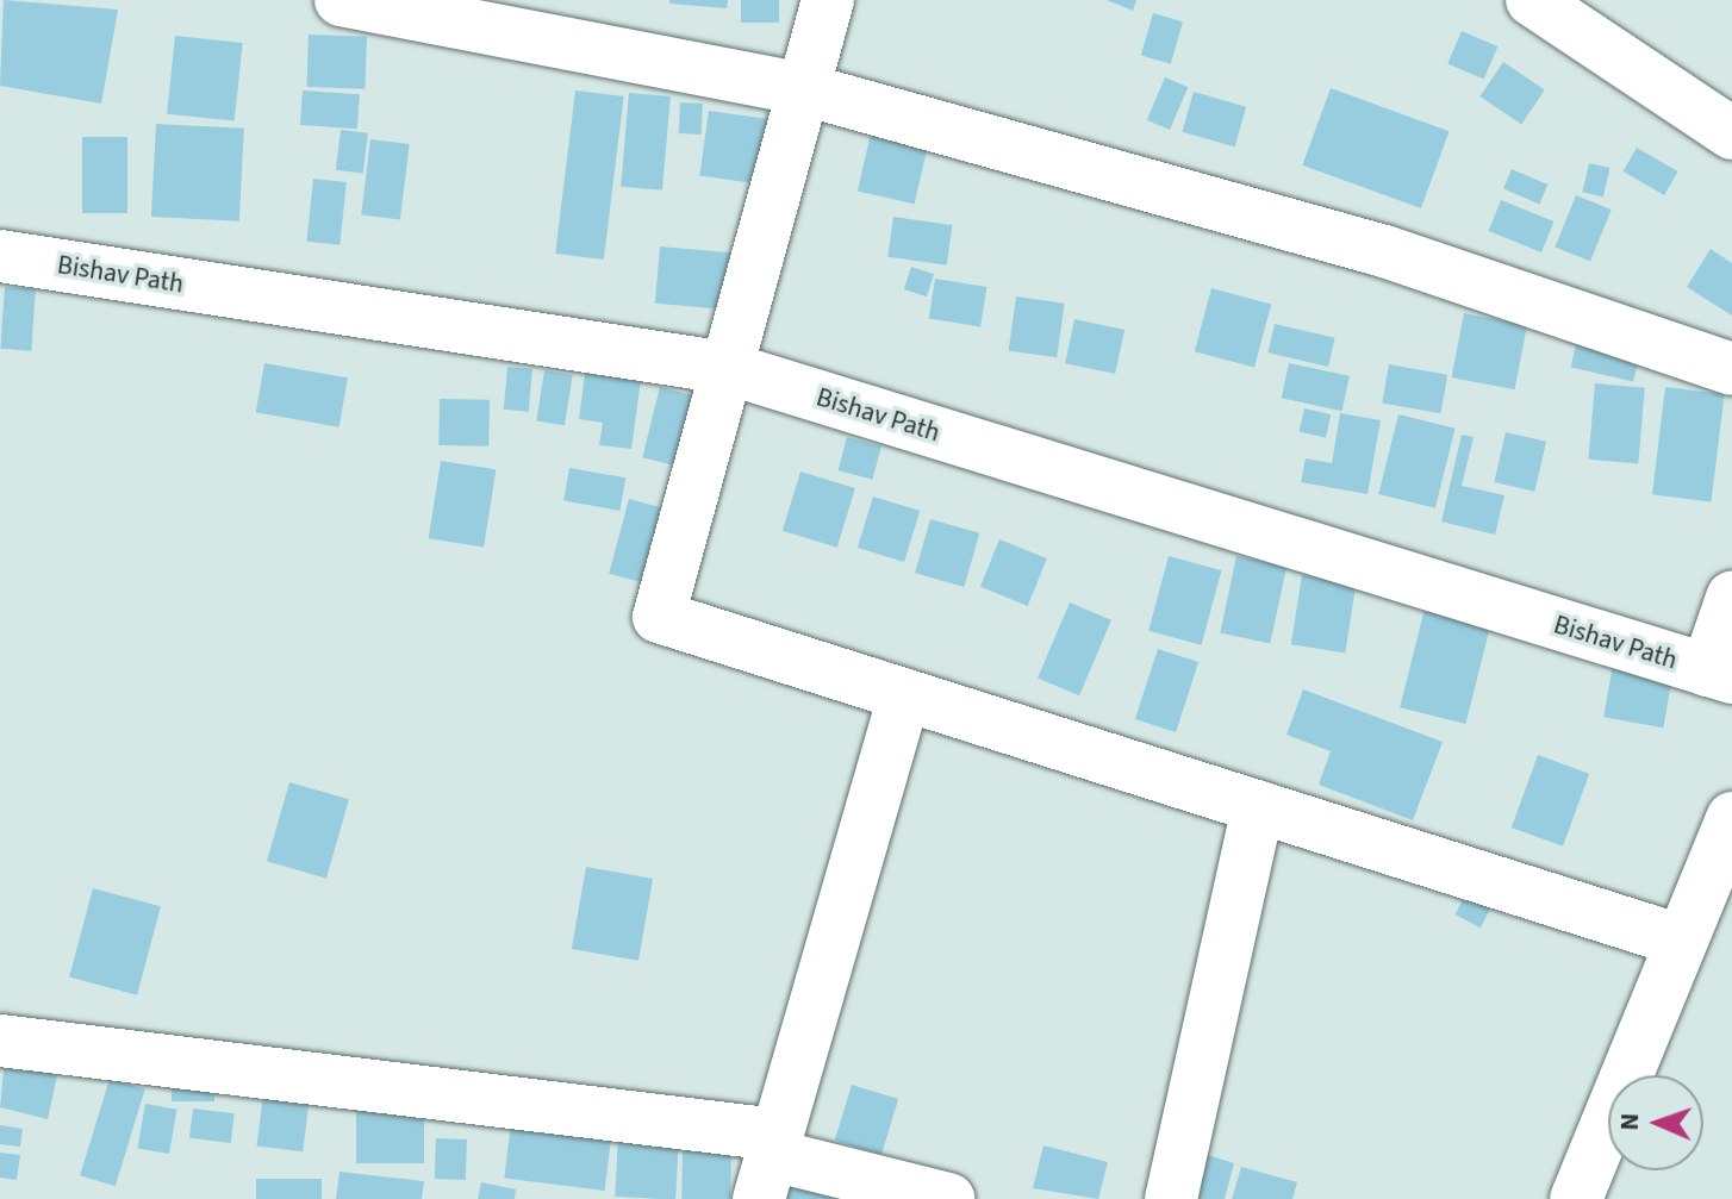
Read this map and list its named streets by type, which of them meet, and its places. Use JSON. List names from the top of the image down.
{
  "streets": {
    "street": ["Bishav Path"]
  },
  "north": "left"
}
